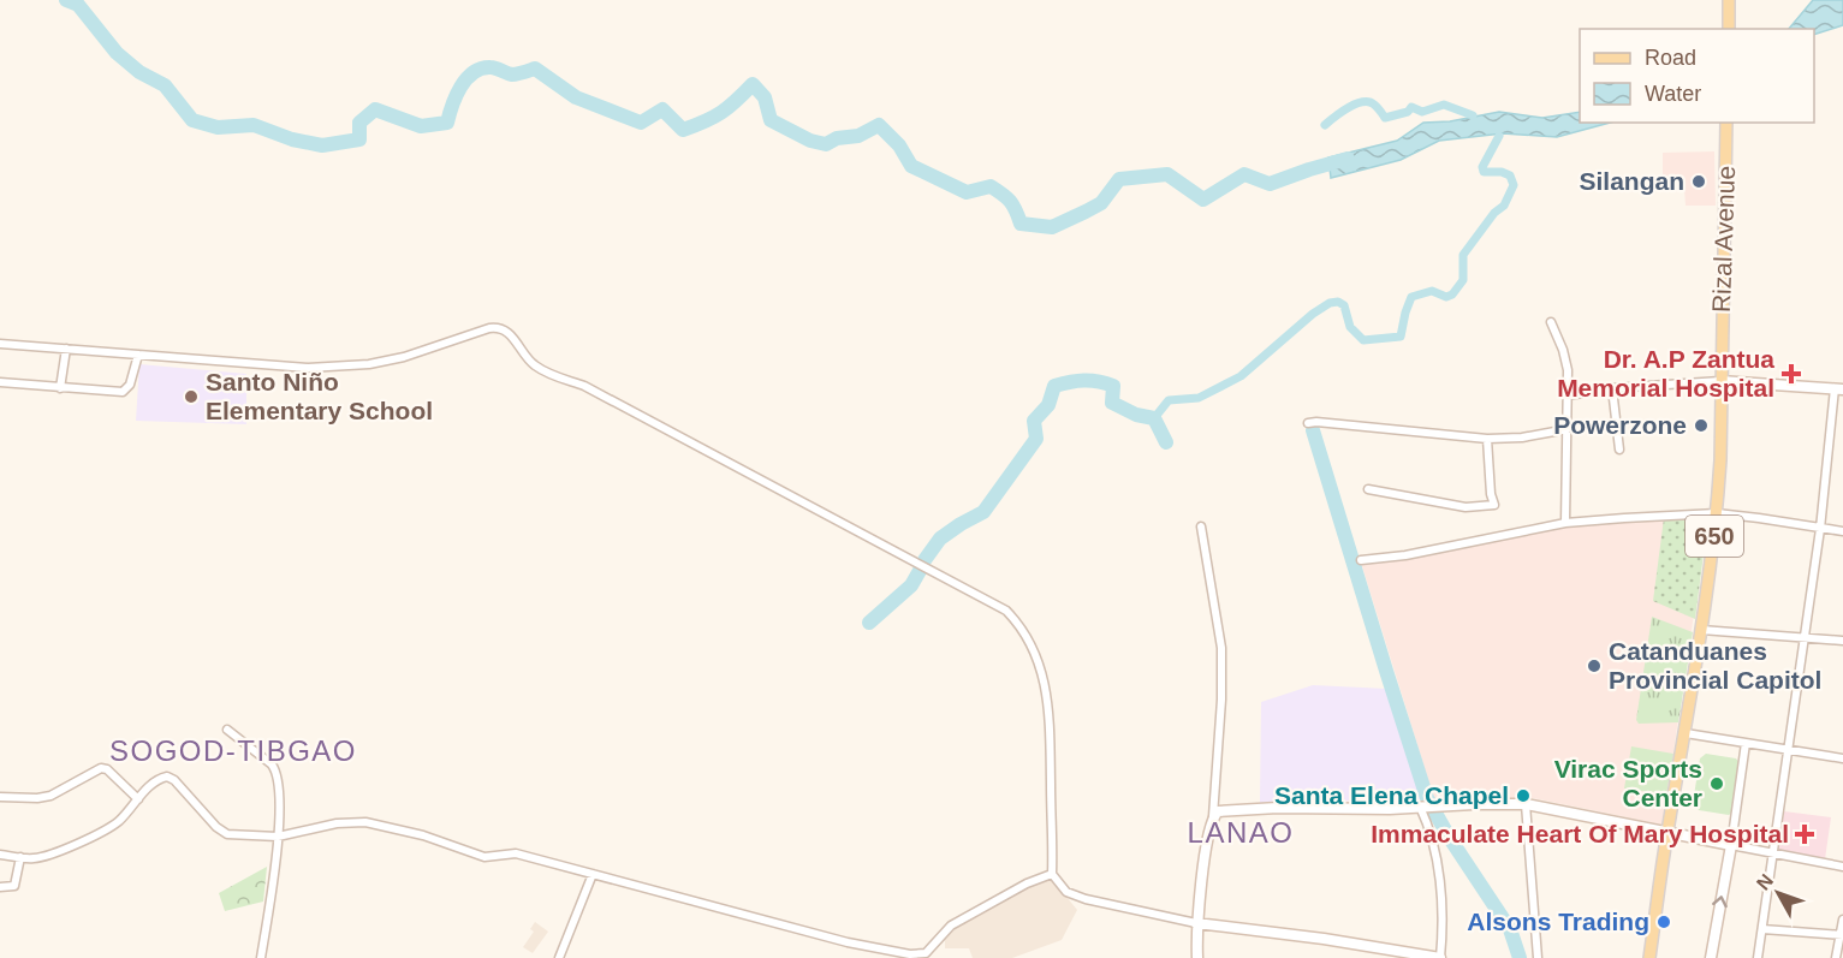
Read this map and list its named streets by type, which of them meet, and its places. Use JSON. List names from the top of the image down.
{
  "streets": {
    "main road": ["Rizal Avenue", "650"]
  },
  "districts": ["SOGOD-TIBGAO", "LANAO"],
  "places": {
    "other": [
      "Silangan",
      "Santo Niño Elementary School",
      "Powerzone",
      "Catanduanes Provincial Capitol",
      "Virac Sports Center",
      "Santa Elena Chapel",
      "Alsons Trading"
    ],
    "health": ["Dr. A.P Zantua Memorial Hospital", "Immaculate Heart Of Mary Hospital"]
  },
  "legend": ["Road", "Water"],
  "north": "top left"
}
